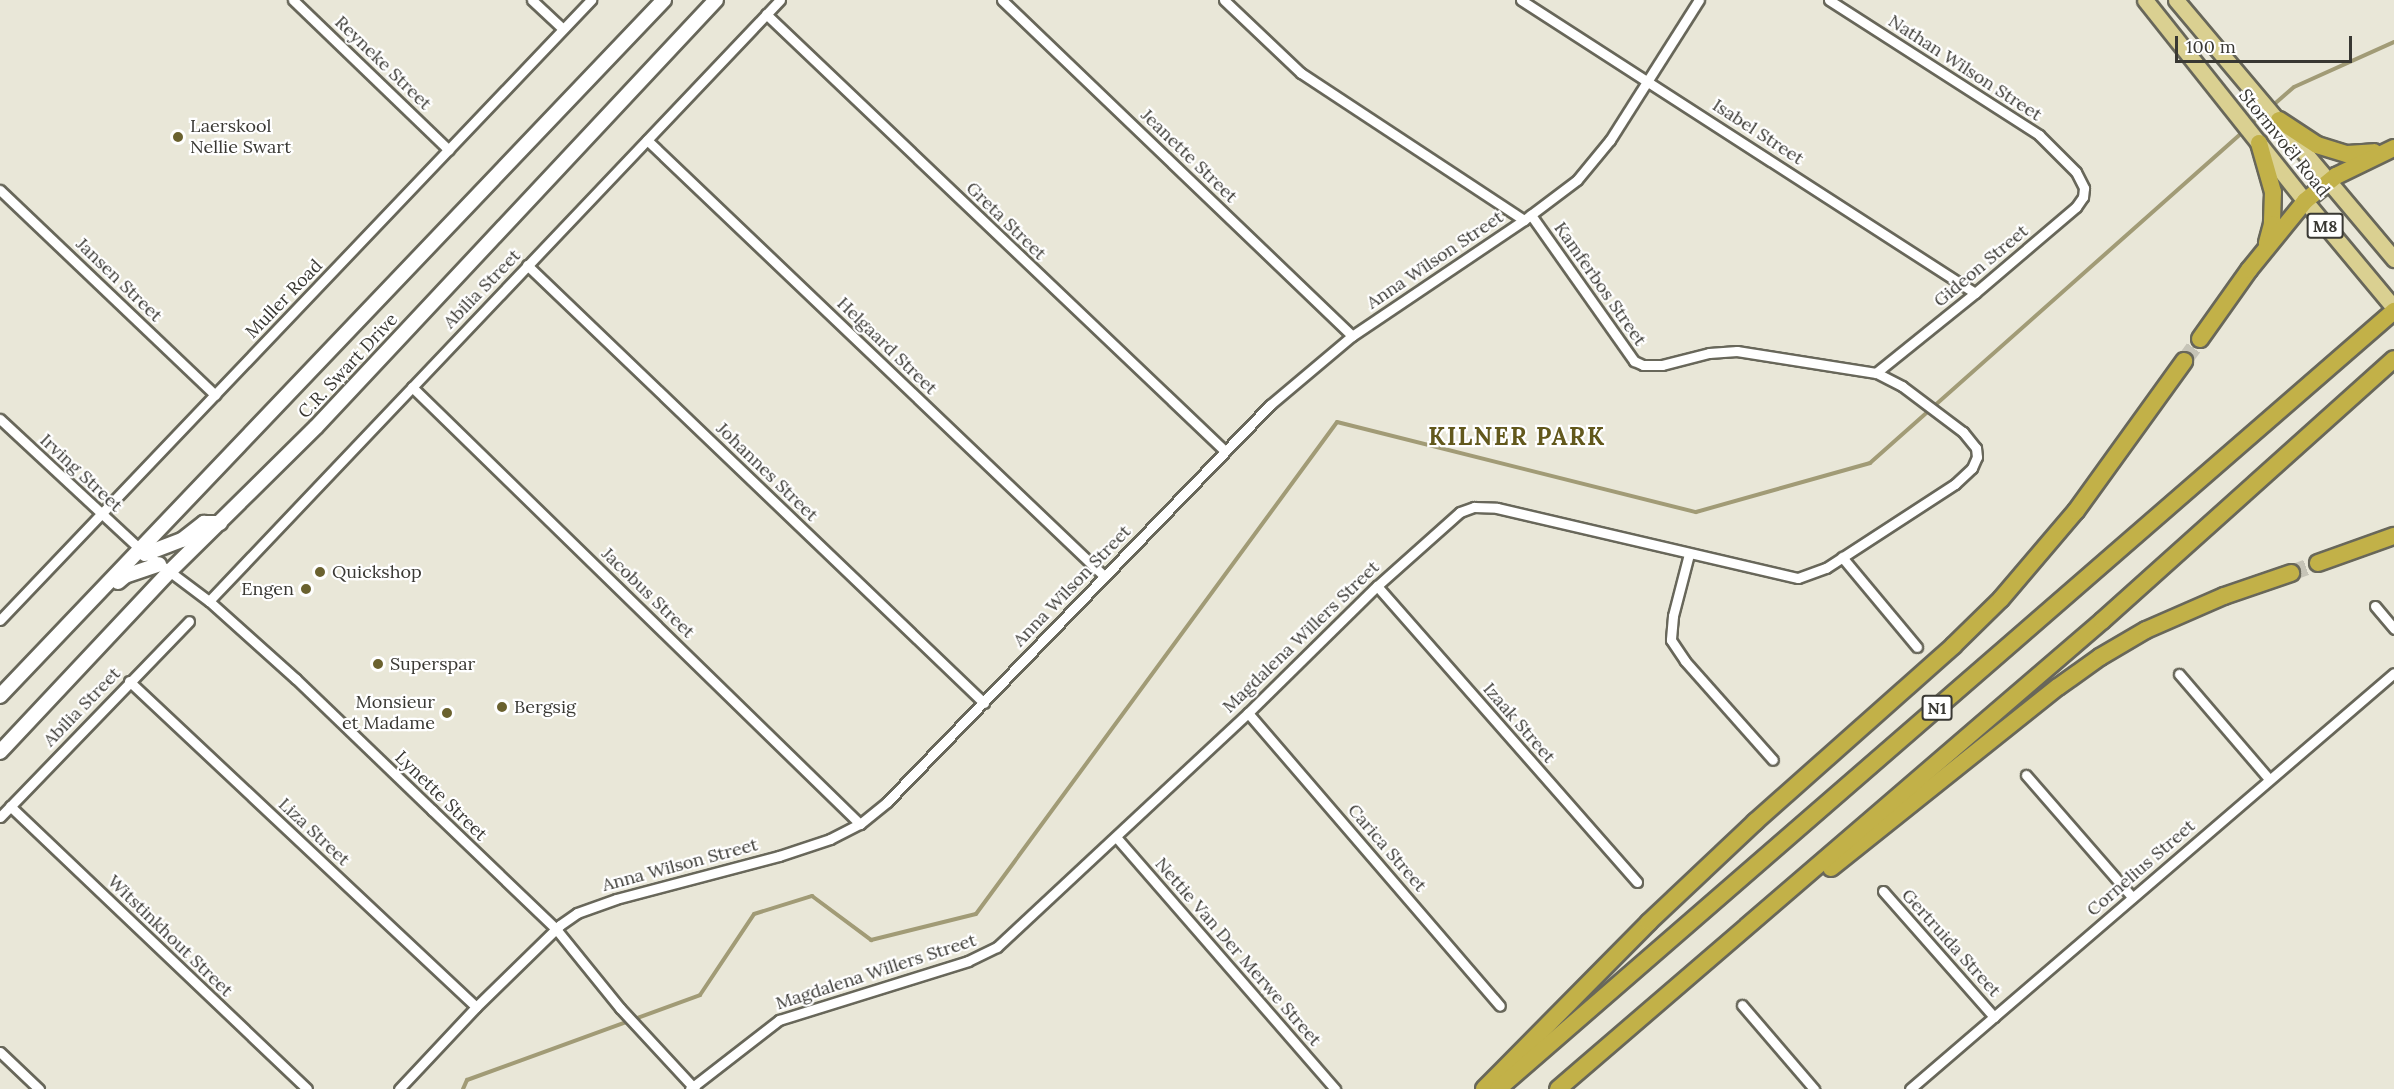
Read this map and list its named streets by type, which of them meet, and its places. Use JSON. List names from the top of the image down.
{
  "streets": {
    "highway": ["N1"],
    "main road": ["Stormvoël Road", "M8", "C.R. Swart Drive"],
    "street": [
      "Reyneke Street",
      "Nathan Wilson Street",
      "Isabel Street",
      "Jeanette Street",
      "Greta Street",
      "Anna Wilson Street",
      "Gideon Street",
      "Jansen Street",
      "Kamferbos Street",
      "Abilia Street",
      "Muller Road",
      "Helgaard Street",
      "Johannes Street",
      "Irving Street",
      "Jacobus Street",
      "Magdalena Willers Street",
      "Izaak Street",
      "Lynette Street",
      "Liza Street",
      "Carica Street",
      "Cornelius Street",
      "Witstinkhout Street",
      "Gertruida Street",
      "Nettie Van Der Merwe Street"
    ]
  },
  "crossings": [
    ["Reyneke Street", "Muller Road"],
    ["Nathan Wilson Street", "Gideon Street"],
    ["Isabel Street", "Anna Wilson Street"],
    ["Isabel Street", "Gideon Street"],
    ["Stormvoël Road", "N1"],
    ["Jeanette Street", "Anna Wilson Street"],
    ["Greta Street", "Anna Wilson Street"],
    ["Greta Street", "Abilia Street"],
    ["Anna Wilson Street", "Kamferbos Street"],
    ["Anna Wilson Street", "Helgaard Street"],
    ["Anna Wilson Street", "Johannes Street"],
    ["Anna Wilson Street", "Jacobus Street"],
    ["Anna Wilson Street", "Lynette Street"],
    ["Anna Wilson Street", "Liza Street"],
    ["Gideon Street", "Kamferbos Street"],
    ["Jansen Street", "Muller Road"],
    ["Kamferbos Street", "Magdalena Willers Street"],
    ["Abilia Street", "Helgaard Street"],
    ["Abilia Street", "Johannes Street"],
    ["Abilia Street", "Jacobus Street"],
    ["Abilia Street", "Lynette Street"],
    ["Abilia Street", "Liza Street"],
    ["Abilia Street", "Witstinkhout Street"],
    ["Muller Road", "Irving Street"],
    ["C.R. Swart Drive", "Irving Street"],
    ["C.R. Swart Drive", "Lynette Street"],
    ["Irving Street", "Lynette Street"],
    ["Magdalena Willers Street", "Izaak Street"],
    ["Magdalena Willers Street", "Lynette Street"],
    ["Magdalena Willers Street", "Carica Street"],
    ["Magdalena Willers Street", "Nettie Van Der Merwe Street"],
    ["Cornelius Street", "Gertruida Street"]
  ],
  "districts": ["KILNER PARK"],
  "places": [
    "Laerskool Nellie Swart",
    "Quickshop",
    "Engen",
    "Superspar",
    "Bergsig",
    "Monsieur et Madame"
  ],
  "scale_bar": "100 m"
}
